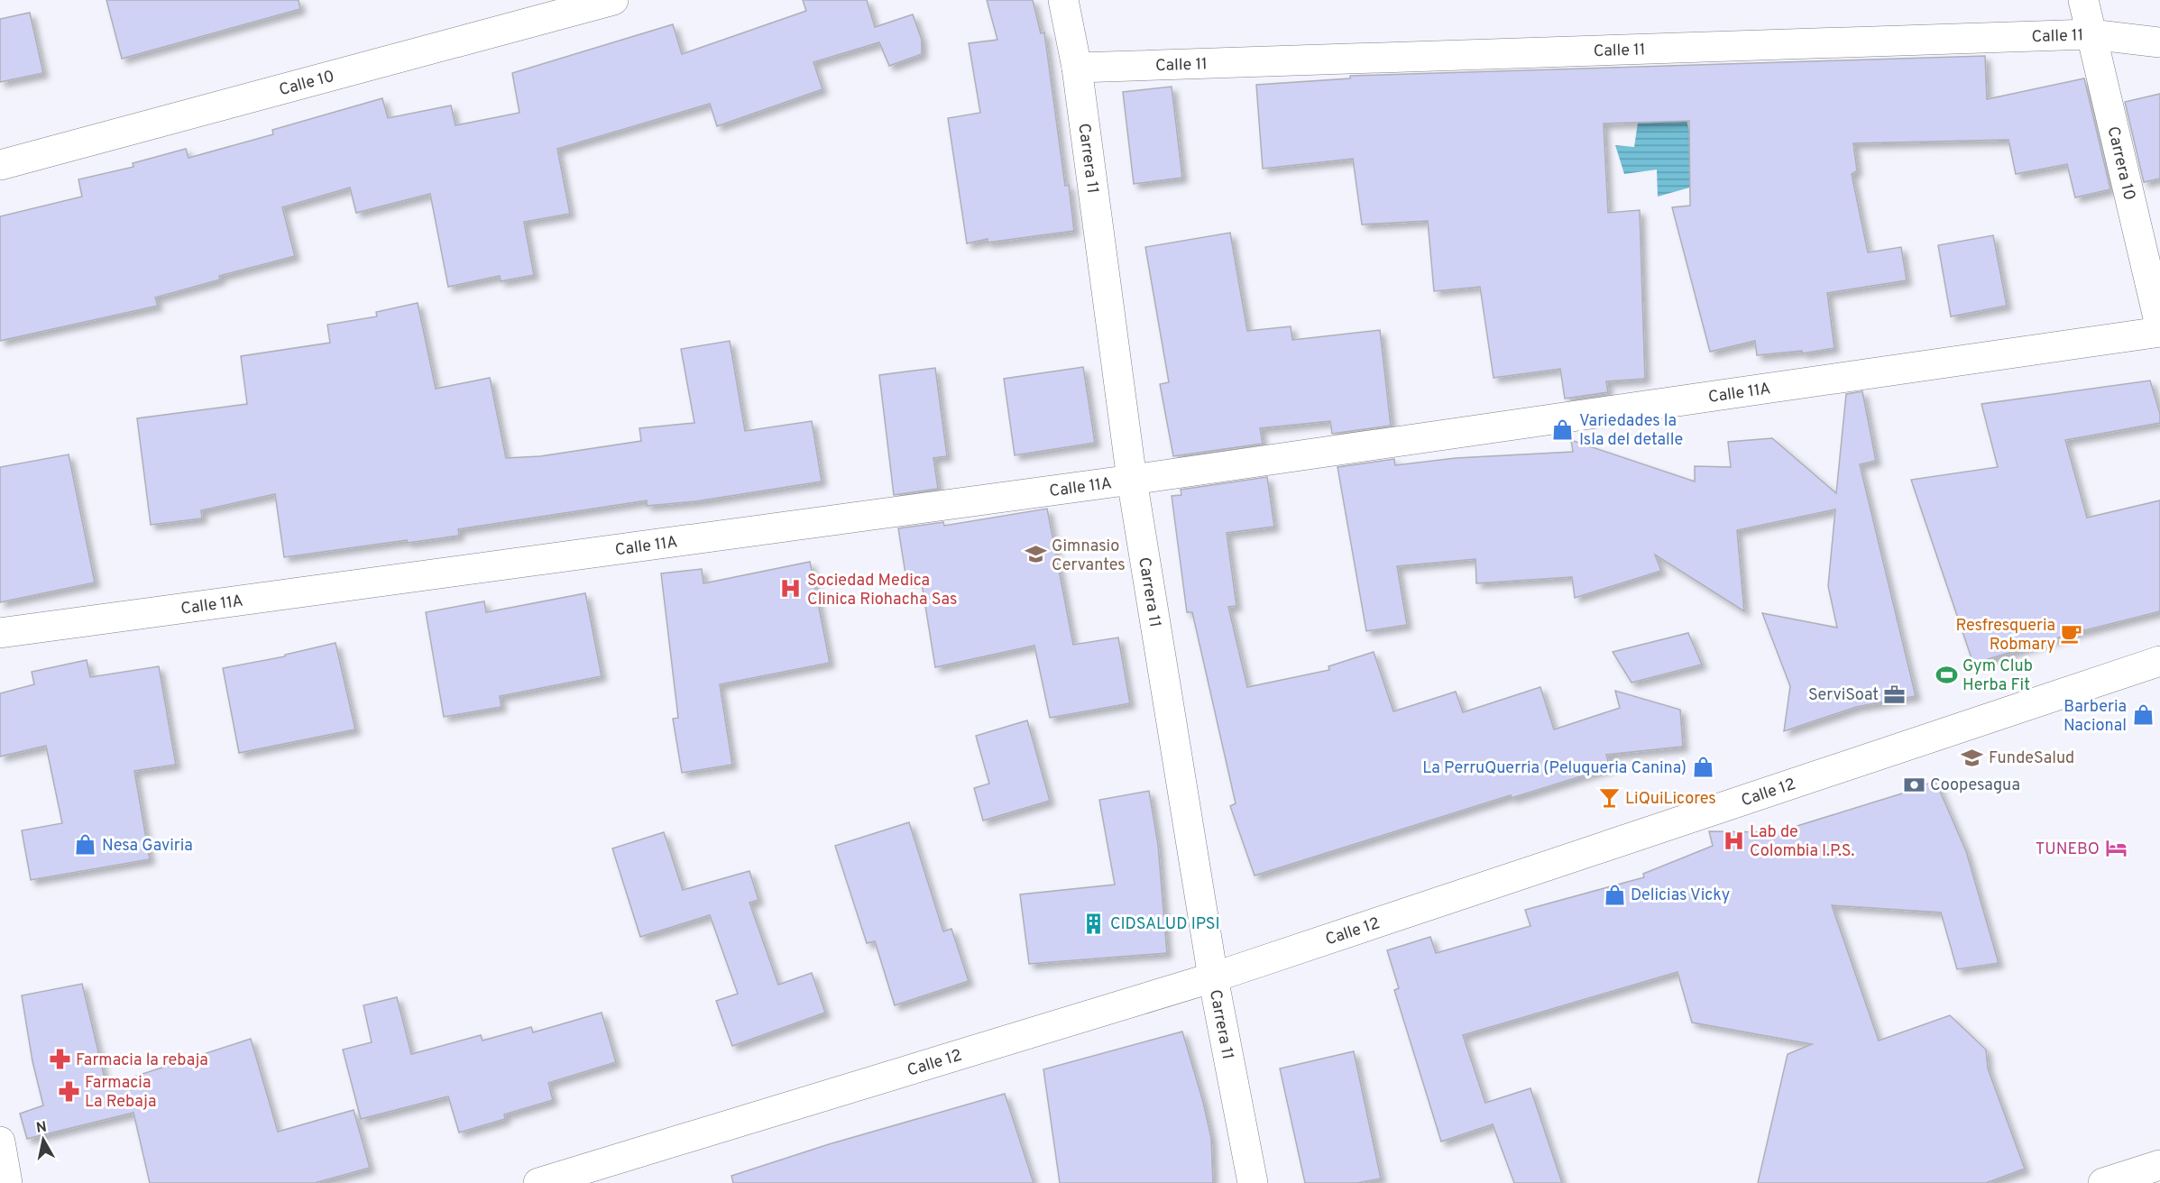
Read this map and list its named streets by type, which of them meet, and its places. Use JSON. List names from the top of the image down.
{
  "streets": {
    "street": [
      "Calle 11",
      "Calle 10",
      "Carrera 11",
      "Carrera 10",
      "Calle 11A",
      "Calle 12"
    ]
  },
  "crossings": [
    ["Calle 11", "Carrera 11"],
    ["Calle 11", "Carrera 10"],
    ["Carrera 11", "Calle 11A"],
    ["Carrera 11", "Calle 12"]
  ],
  "places": {
    "shop": [
      "Variedades la Isla del detalle",
      "Barberia Nacional",
      "La PerruQuerria (Peluqueria Canina)",
      "Nesa Gaviria",
      "Delicias Vicky"
    ],
    "school or university": ["Gimnasio Cervantes", "FundeSalud"],
    "hospital": ["Sociedad Medica Clinica Riohacha Sas", "Lab de Colombia I.P.S."],
    "cafe": ["Resfresqueria Robmary"],
    "sports": ["Gym Club Herba Fit"],
    "office": ["ServiSoat"],
    "bank": ["Coopesagua"],
    "bar": ["LiQuiLicores"],
    "hotel": ["TUNEBO"],
    "building": ["CIDSALUD IPSI"],
    "pharmacy": ["Farmacia la rebaja", "Farmacia La Rebaja"]
  },
  "north": "top"
}
